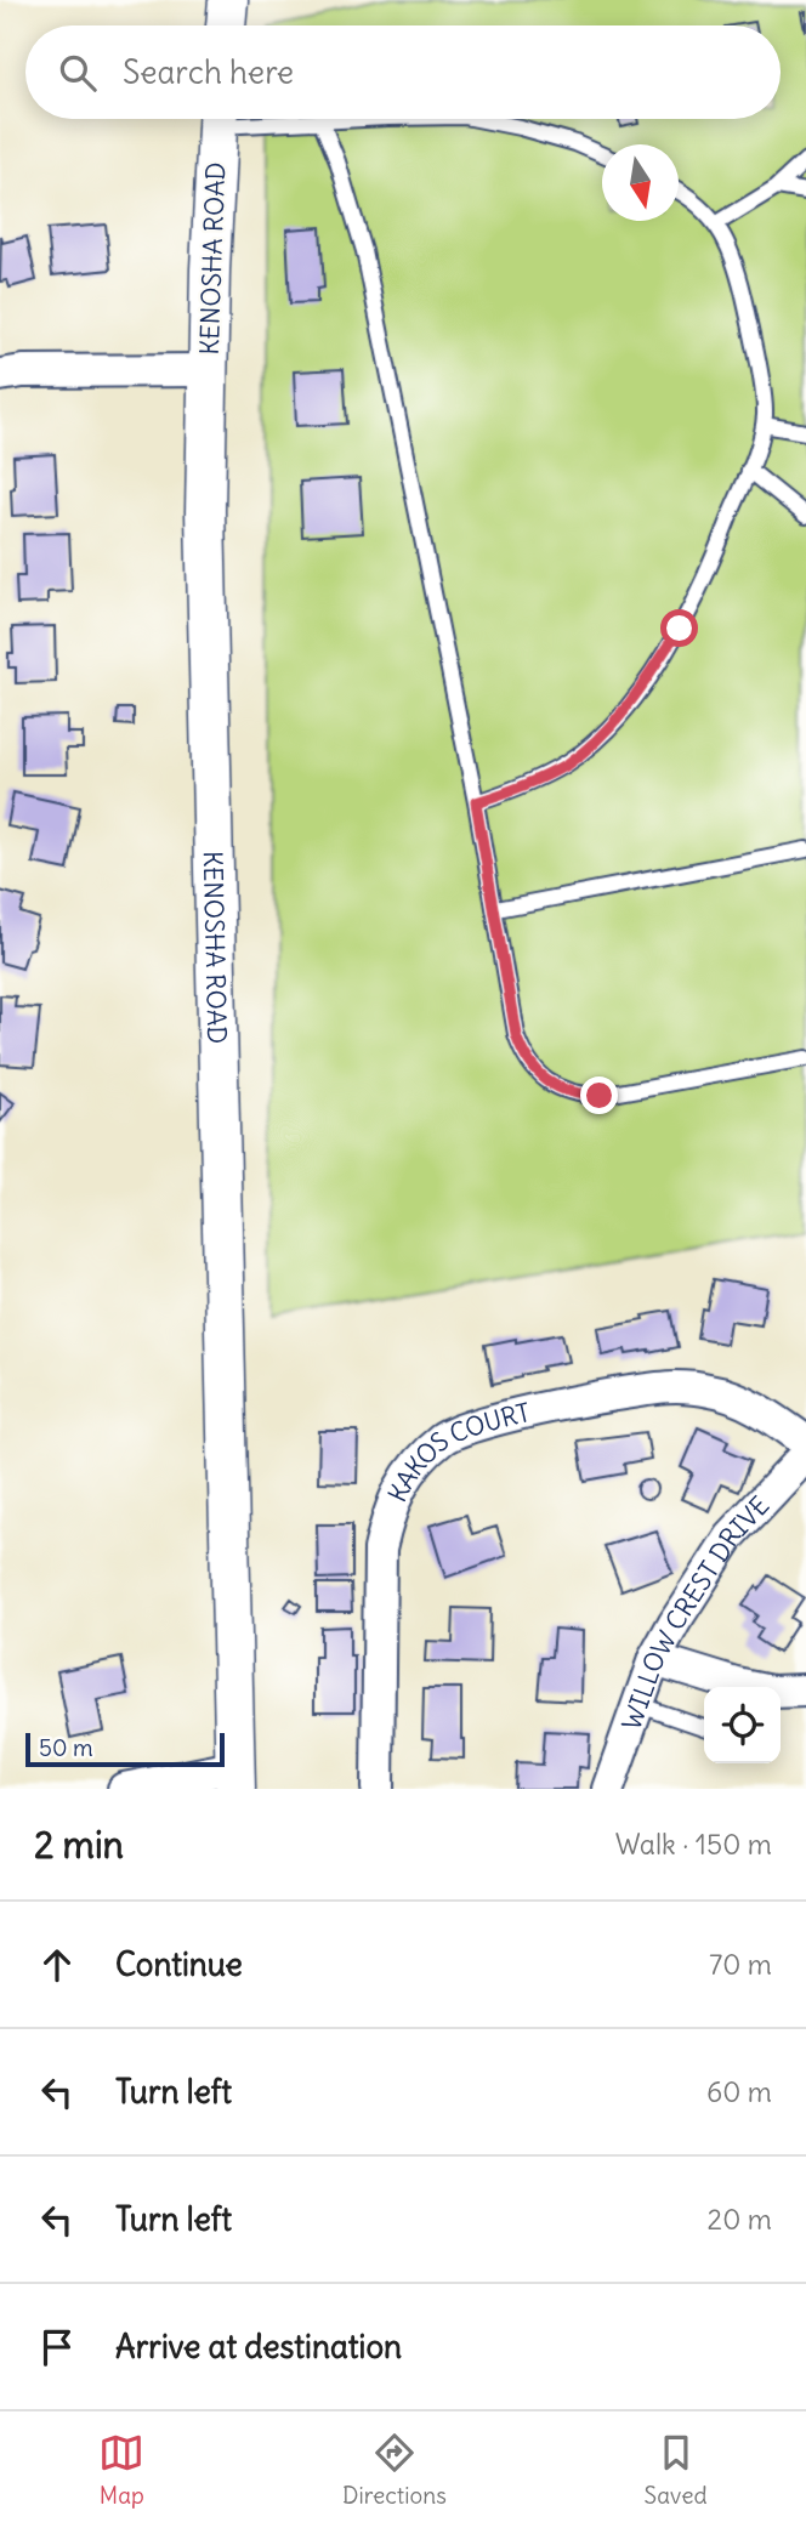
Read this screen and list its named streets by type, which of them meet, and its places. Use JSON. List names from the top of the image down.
{
  "streets": {
    "street": ["KENOSHA ROAD", "KAKOS COURT", "WILLOW CREST DRIVE"]
  },
  "scale_bar": "50 m",
  "north": "bottom",
  "page": {
    "search": "Search here",
    "scale": "50 m",
    "heading": ["2 min", "Walk · 150 m"],
    "list": [
      ["Continue", "70 m"],
      ["Turn left", "60 m"],
      ["Turn left", "20 m"],
      "Arrive at destination"
    ],
    "nav": ["Map", "Directions", "Saved"]
  }
}
